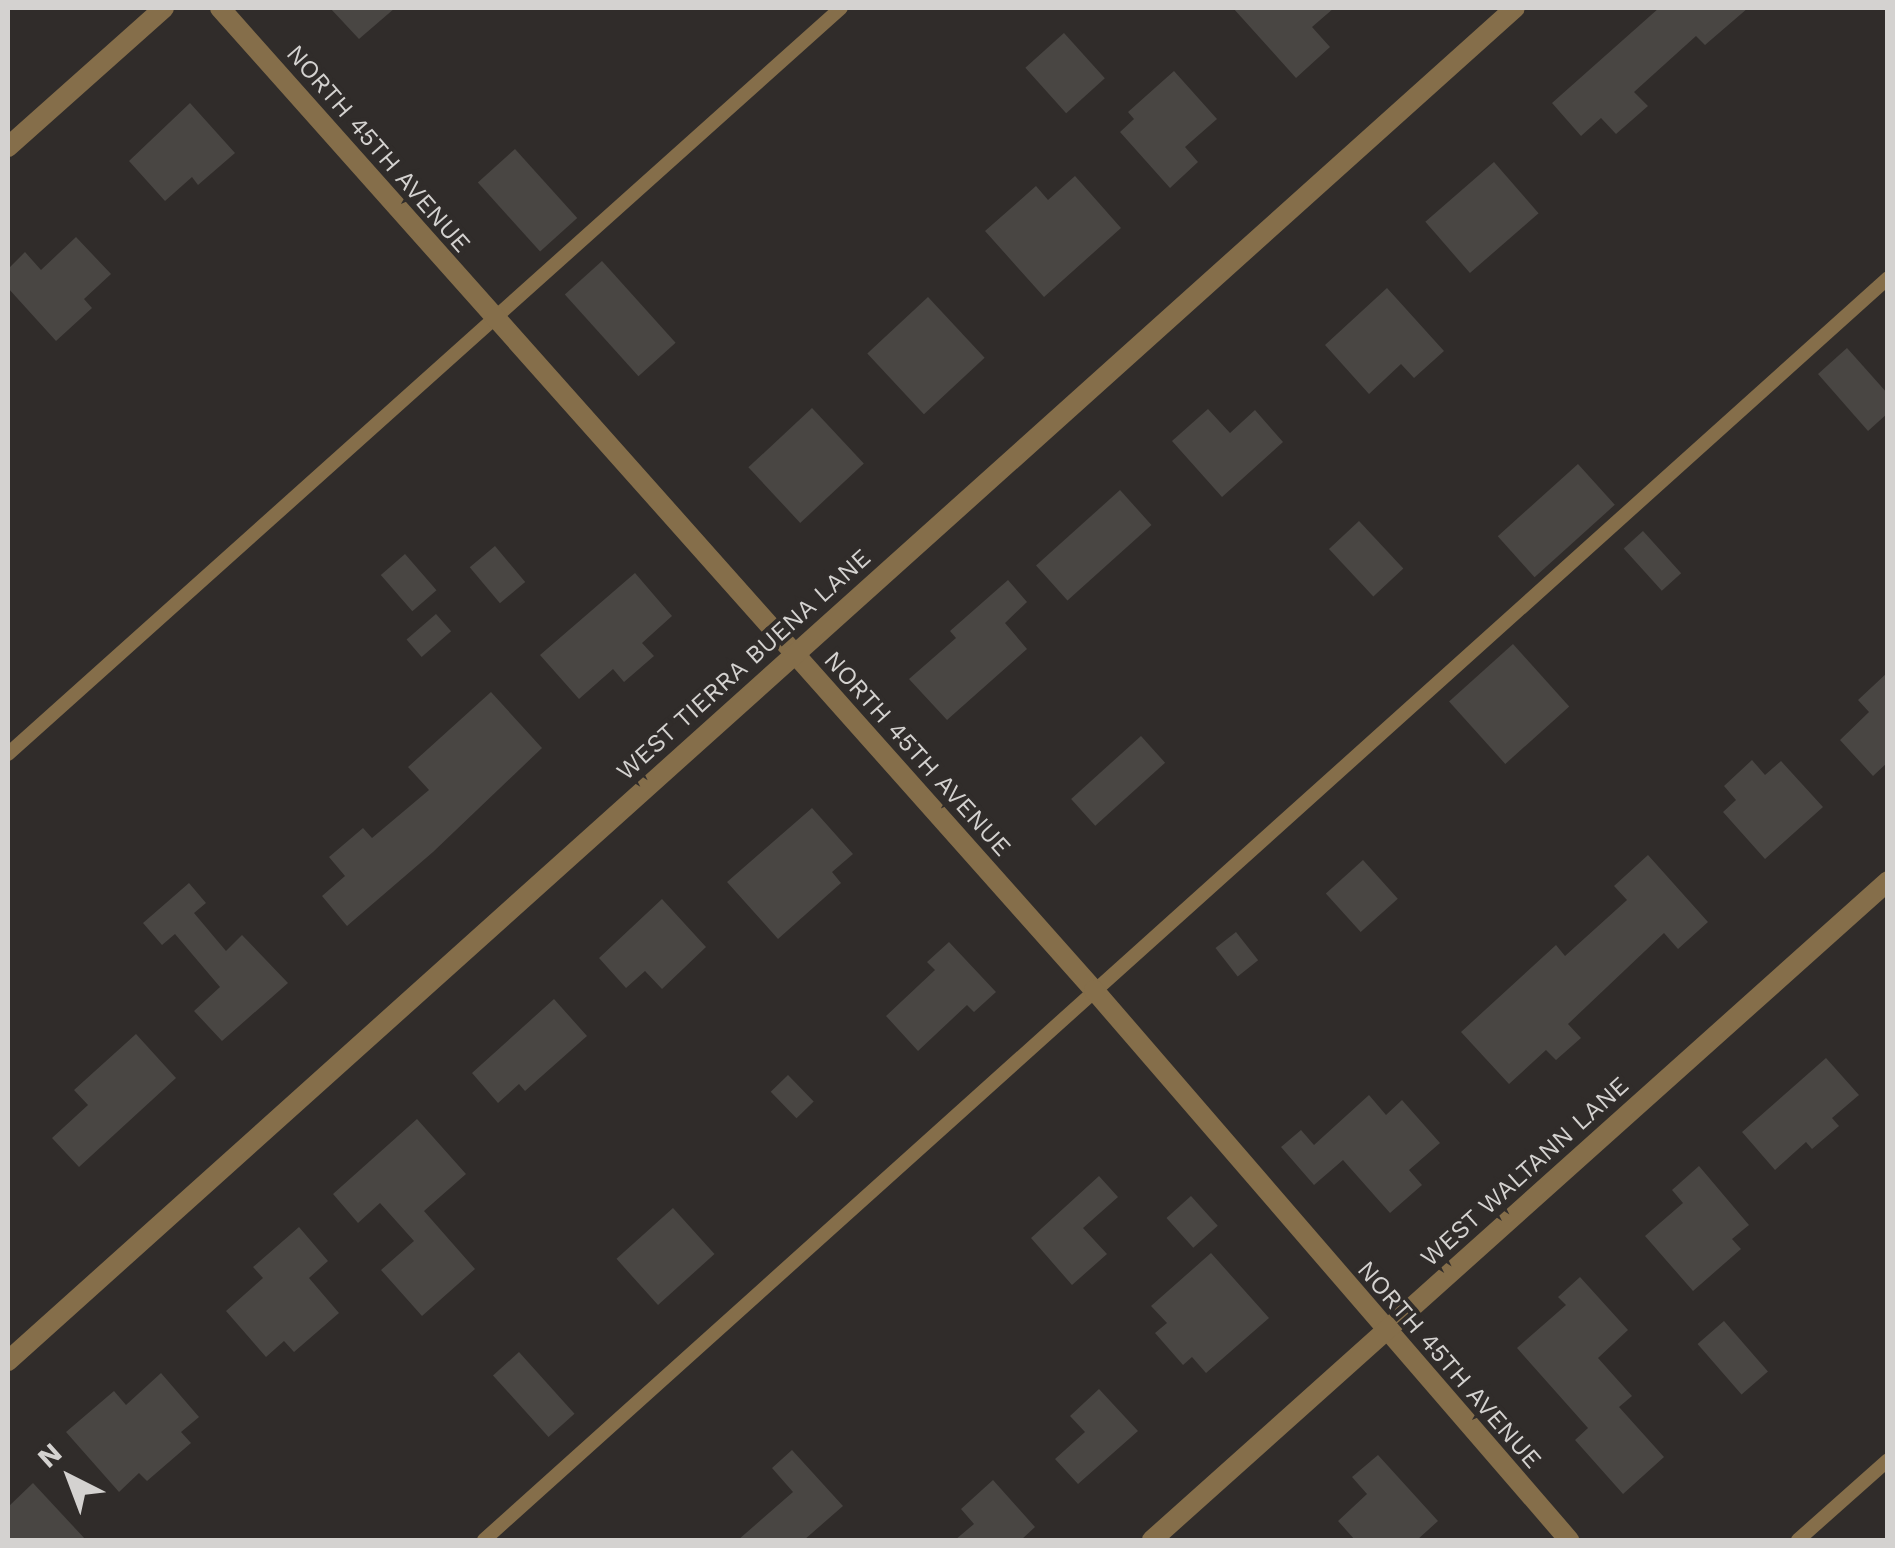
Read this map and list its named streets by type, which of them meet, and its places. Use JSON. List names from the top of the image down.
{
  "streets": {
    "street": ["NORTH 45TH AVENUE", "WEST TIERRA BUENA LANE", "WEST WALTANN LANE"]
  },
  "crossings": [
    ["NORTH 45TH AVENUE", "WEST TIERRA BUENA LANE"],
    ["NORTH 45TH AVENUE", "WEST WALTANN LANE"]
  ],
  "north": "top left"
}
